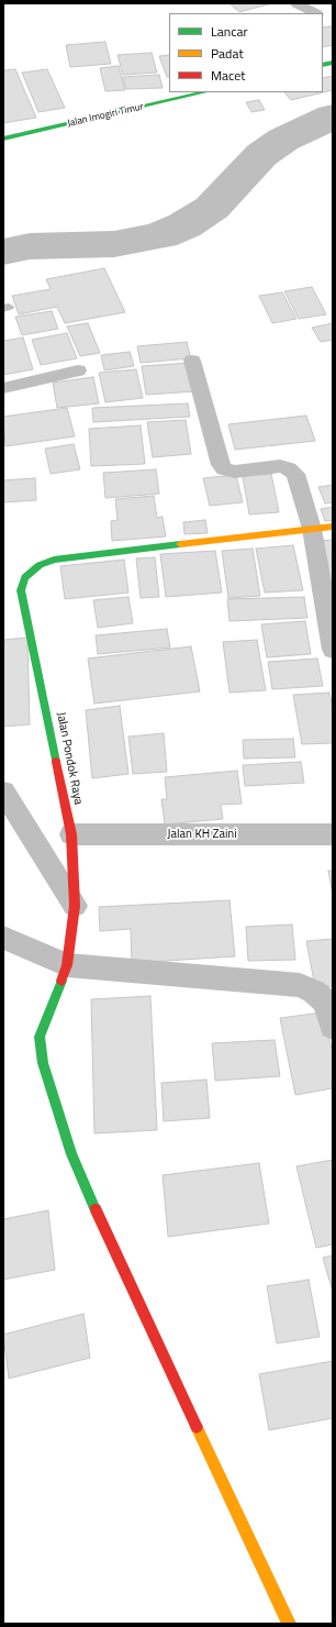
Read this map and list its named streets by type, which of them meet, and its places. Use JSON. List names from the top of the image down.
{
  "streets": {
    "street": ["Jalan Imogiri Timur", "Jalan Pondok Raya", "Jalan KH Zaini"]
  },
  "crossings": [
    ["Jalan Pondok Raya", "Jalan KH Zaini"]
  ],
  "legend": ["Lancar", "Padat", "Macet"]
}
